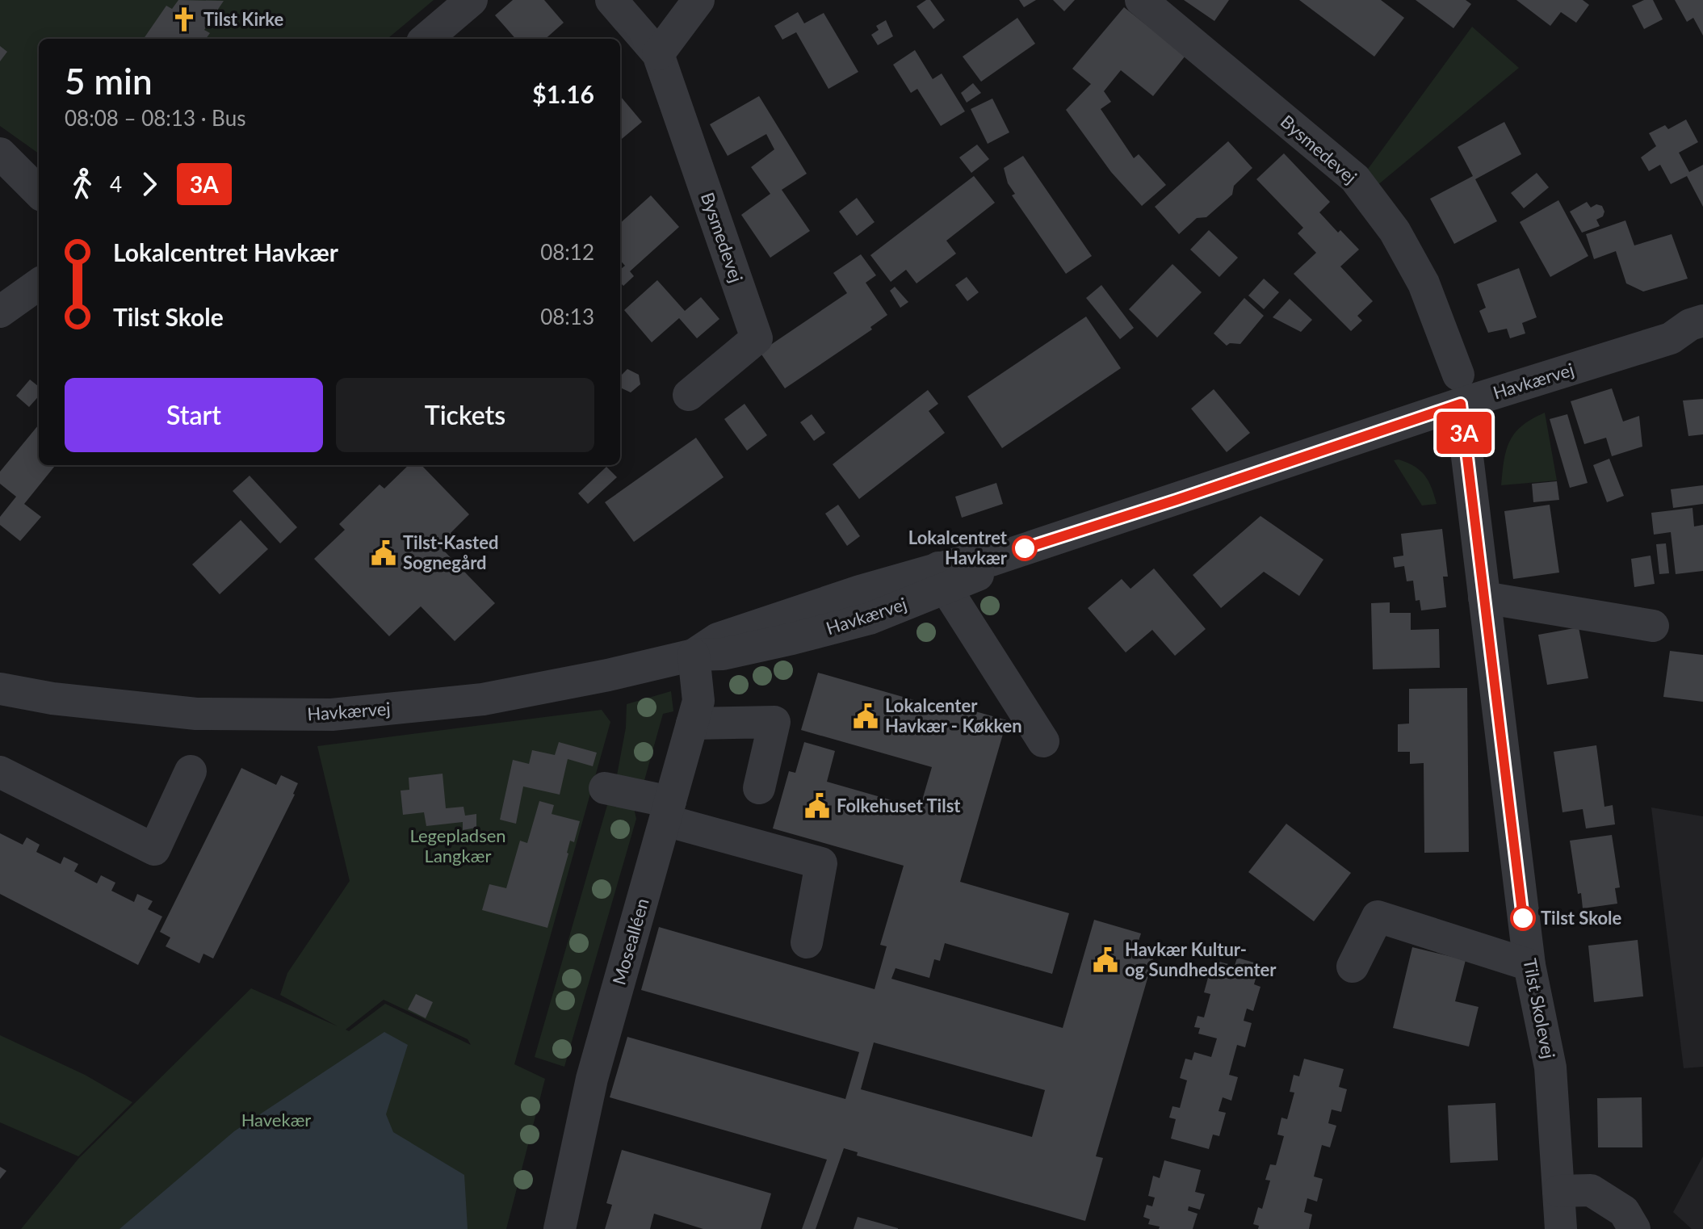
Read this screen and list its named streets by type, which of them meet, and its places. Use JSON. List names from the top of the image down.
{
  "streets": {
    "street": [
      "Bysmedevej",
      "Havkærvej",
      "Mosealléen",
      "Tilst Skolevej"
    ]
  },
  "crossings": [
    ["Bysmedevej", "Havkærvej"],
    ["Bysmedevej", "Tilst Skolevej"],
    ["Havkærvej", "Mosealléen"],
    ["Havkærvej", "Tilst Skolevej"]
  ],
  "parks": ["Legepladsen Langkær", "Havekær"],
  "places": {
    "church": ["Tilst Kirke"],
    "other": ["Lokalcentret Havkær", "Tilst Skole"],
    "public building": [
      "Tilst-Kasted Sognegård",
      "Lokalcenter Havkær - Køkken",
      "Folkehuset Tilst",
      "Havkær Kultur- og Sundhedscenter"
    ]
  },
  "lines": ["bus line 3A"],
  "page": {
    "on_map": "3A",
    "heading": ["5 min", "08:08 – 08:13 · Bus", "$1.16"],
    "legs": ["4", "3A"],
    "list": [
      {
        "name": "Lokalcentret Havkær",
        "value": "08:12"
      },
      {
        "name": "Tilst Skole",
        "value": "08:13"
      }
    ],
    "buttons": ["Start", "Tickets"]
  }
}
